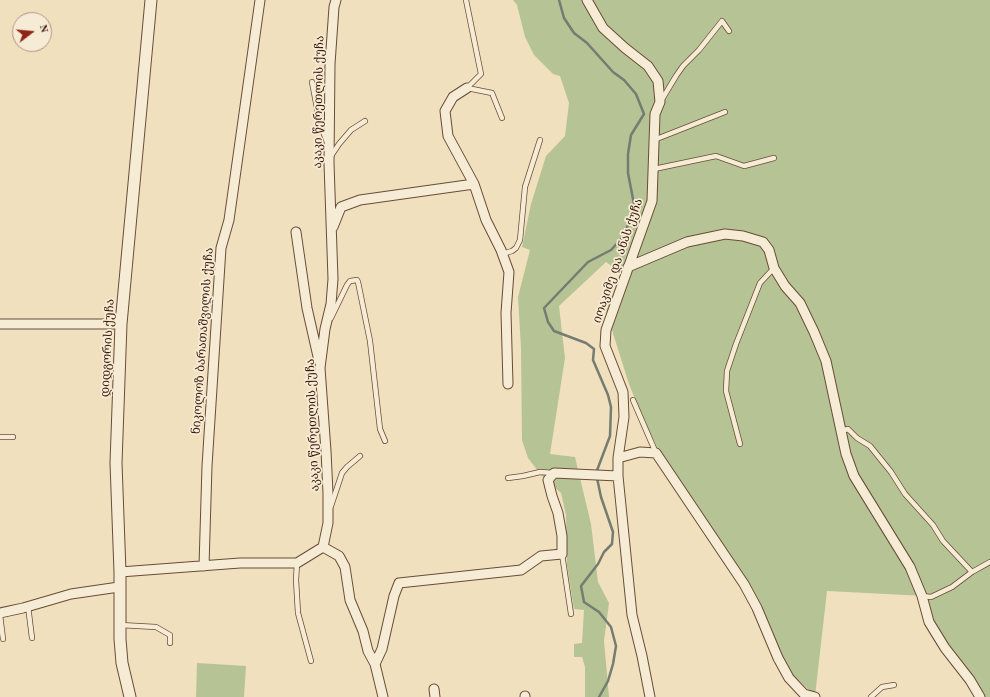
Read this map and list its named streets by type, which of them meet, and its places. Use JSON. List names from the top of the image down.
{
  "streets": {
    "street": [
      "აკაკი წერეთლის ქუჩა",
      "იოაკიმე და ანას ქუჩა",
      "ნიკოლოზ ბარათაშვილის ქუჩა",
      "დიდგორის ქუჩა"
    ]
  },
  "north": "right"
}
